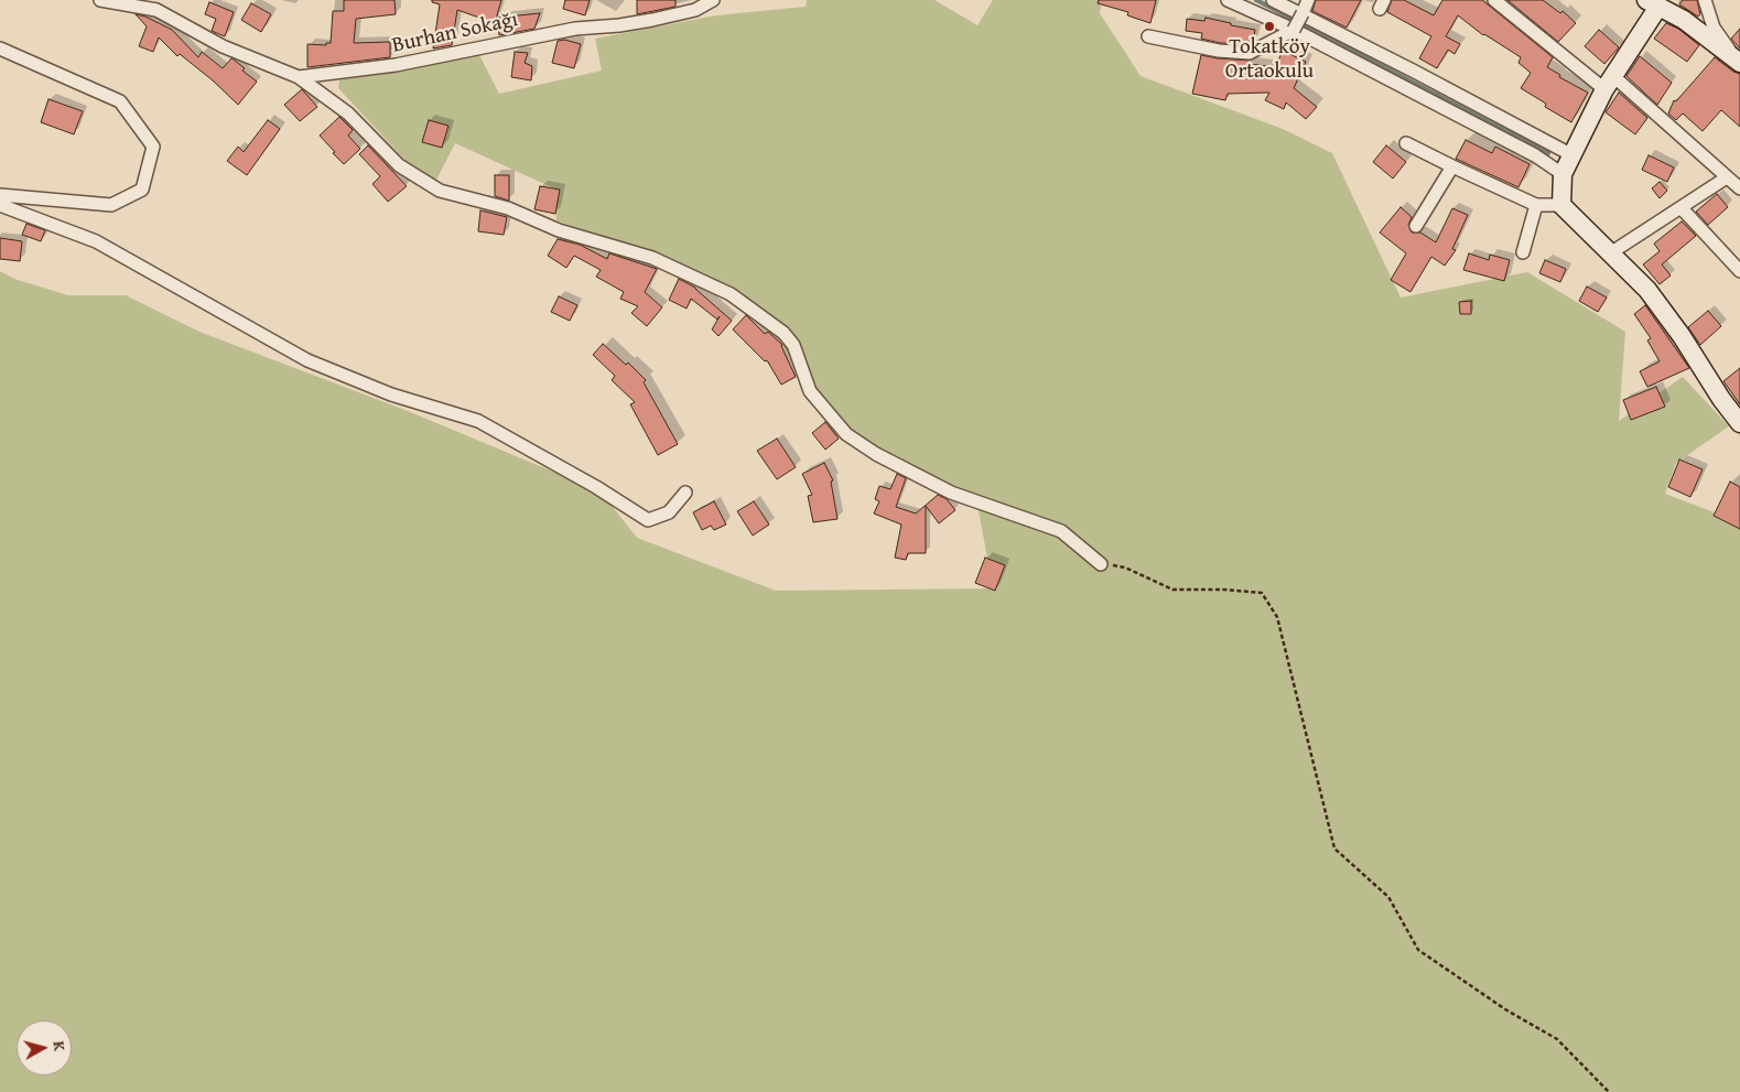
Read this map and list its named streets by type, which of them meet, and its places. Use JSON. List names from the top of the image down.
{
  "streets": {
    "street": ["Burhan Sokağı"]
  },
  "places": ["Tokatköy Ortaokulu"],
  "north": "right"
}
